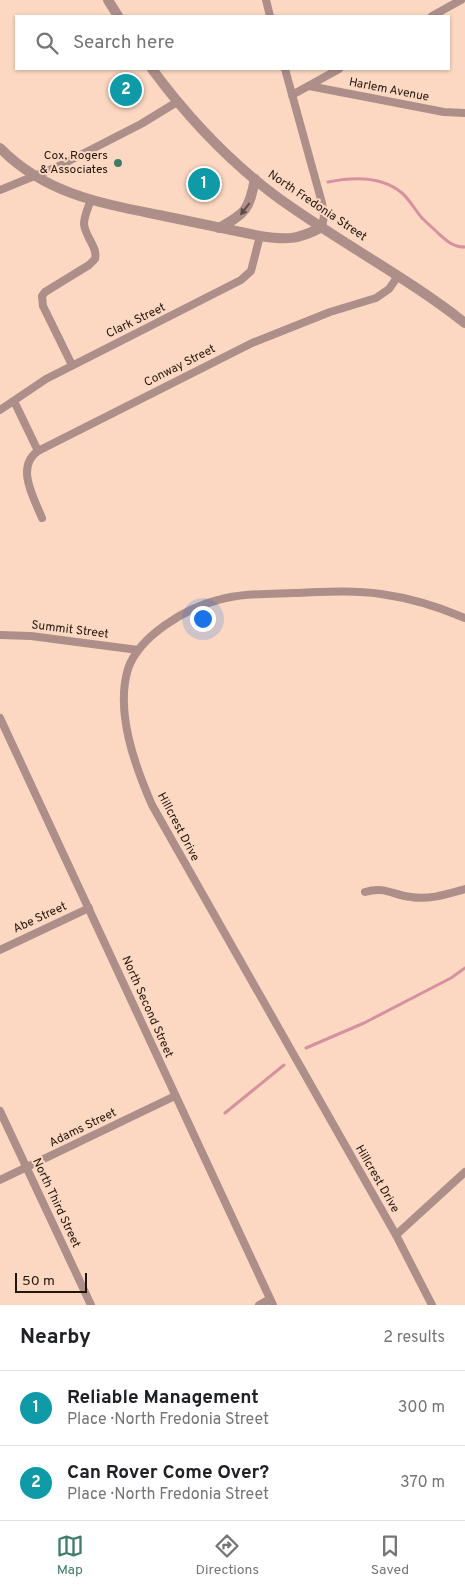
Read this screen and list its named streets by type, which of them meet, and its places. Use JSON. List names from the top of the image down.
{
  "streets": {
    "street": [
      "Harlem Avenue",
      "North Fredonia Street",
      "Clark Street",
      "Conway Street",
      "Summit Street",
      "Hillcrest Drive",
      "Abe Street",
      "North Second Street",
      "Adams Street",
      "North Third Street"
    ]
  },
  "crossings": [
    ["North Fredonia Street", "Conway Street"],
    ["Summit Street", "Hillcrest Drive"],
    ["Abe Street", "North Second Street"],
    ["North Second Street", "Adams Street"],
    ["Adams Street", "North Third Street"]
  ],
  "places": ["Cox, Rogers & Associates"],
  "scale_bar": "50 m",
  "page": {
    "search": "Search here",
    "pins": ["2", "1"],
    "scale": "50 m",
    "heading": ["Nearby", "2 results"],
    "list": [
      {
        "mark": "1",
        "name": "Reliable Management",
        "note": "Place · North Fredonia Street",
        "value": "300 m"
      },
      {
        "mark": "2",
        "name": "Can Rover Come Over?",
        "note": "Place · North Fredonia Street",
        "value": "370 m"
      }
    ],
    "nav": ["Map", "Directions", "Saved"]
  }
}
